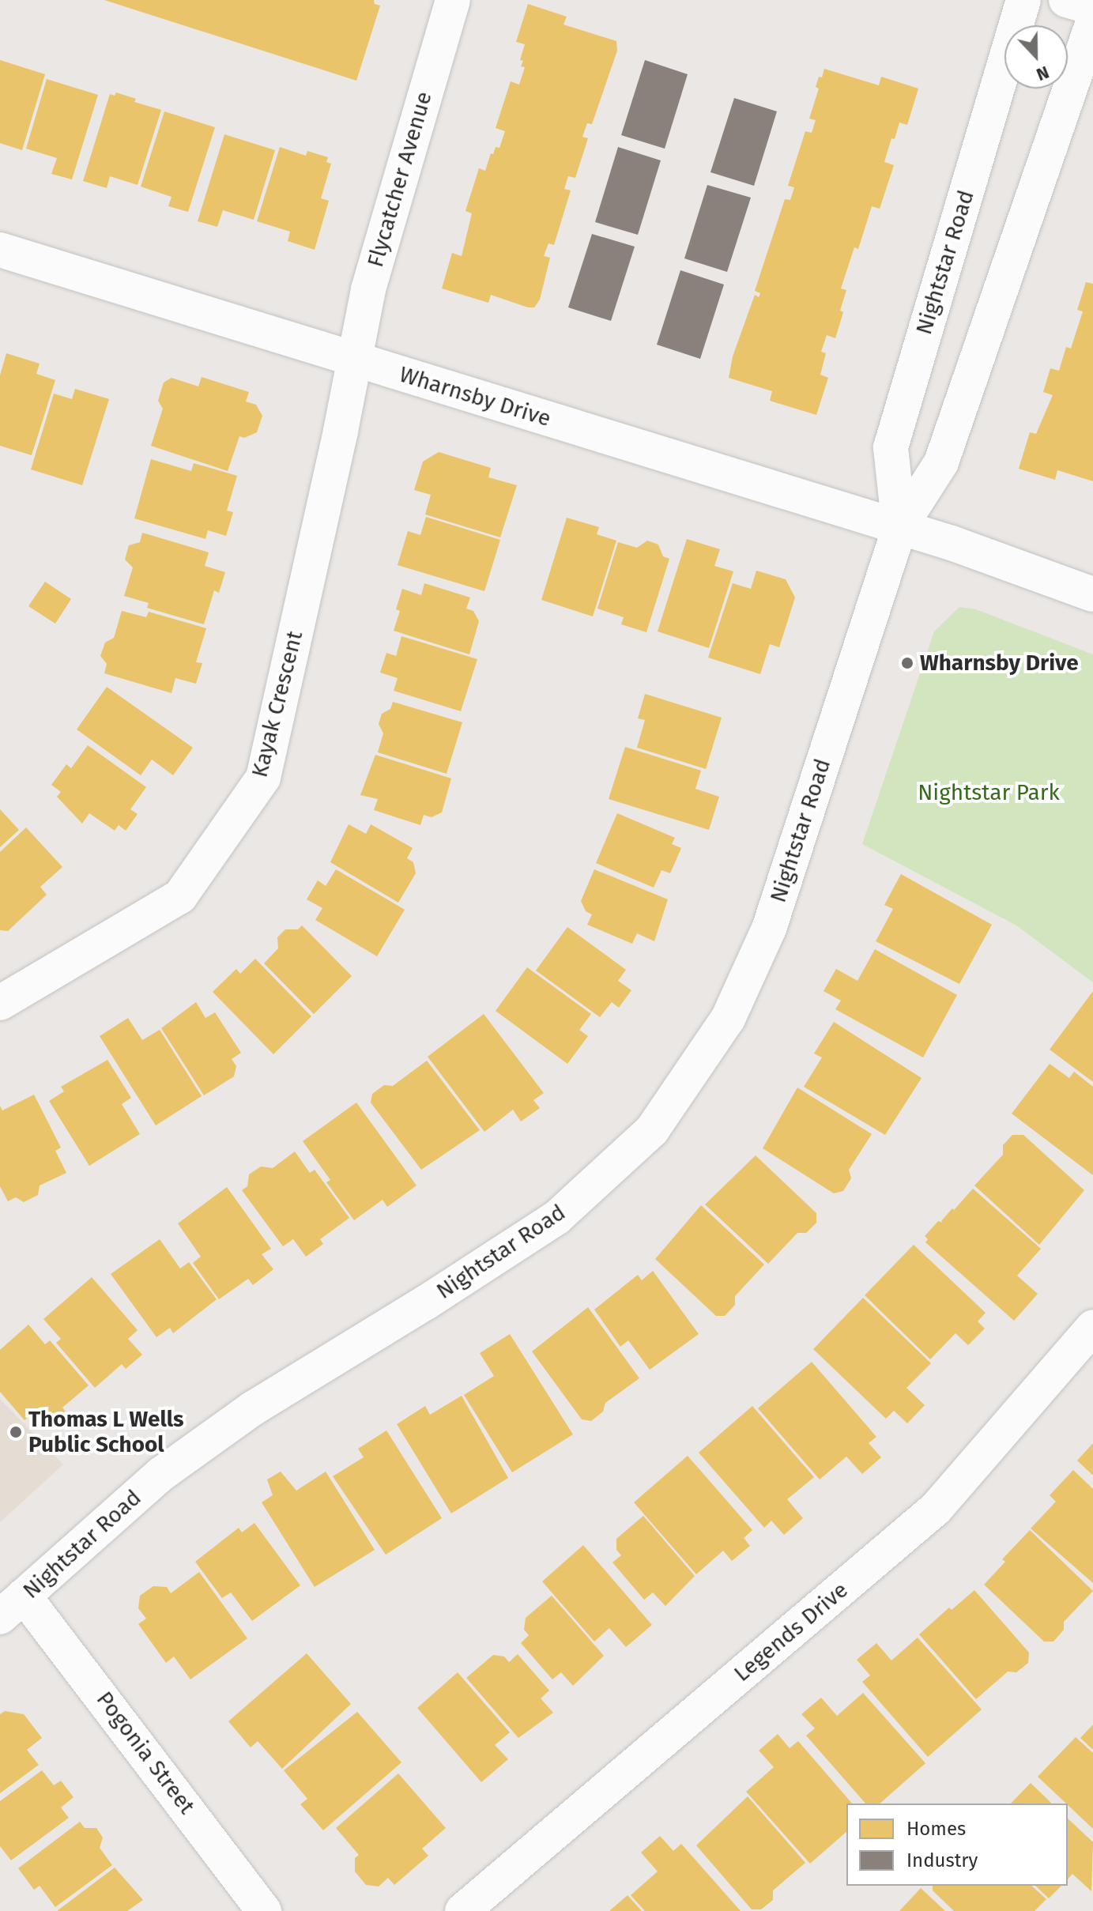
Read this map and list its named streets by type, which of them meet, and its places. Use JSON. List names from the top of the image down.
{
  "streets": {
    "street": [
      "Flycatcher Avenue",
      "Nightstar Road",
      "Wharnsby Drive",
      "Kayak Crescent",
      "Legends Drive",
      "Pogonia Street"
    ]
  },
  "crossings": [
    ["Flycatcher Avenue", "Wharnsby Drive"],
    ["Flycatcher Avenue", "Kayak Crescent"],
    ["Nightstar Road", "Wharnsby Drive"],
    ["Nightstar Road", "Pogonia Street"],
    ["Wharnsby Drive", "Kayak Crescent"]
  ],
  "parks": ["Nightstar Park"],
  "places": ["Wharnsby Drive", "Thomas L Wells Public School"],
  "legend": ["Homes", "Industry"],
  "north": "bottom"
}
